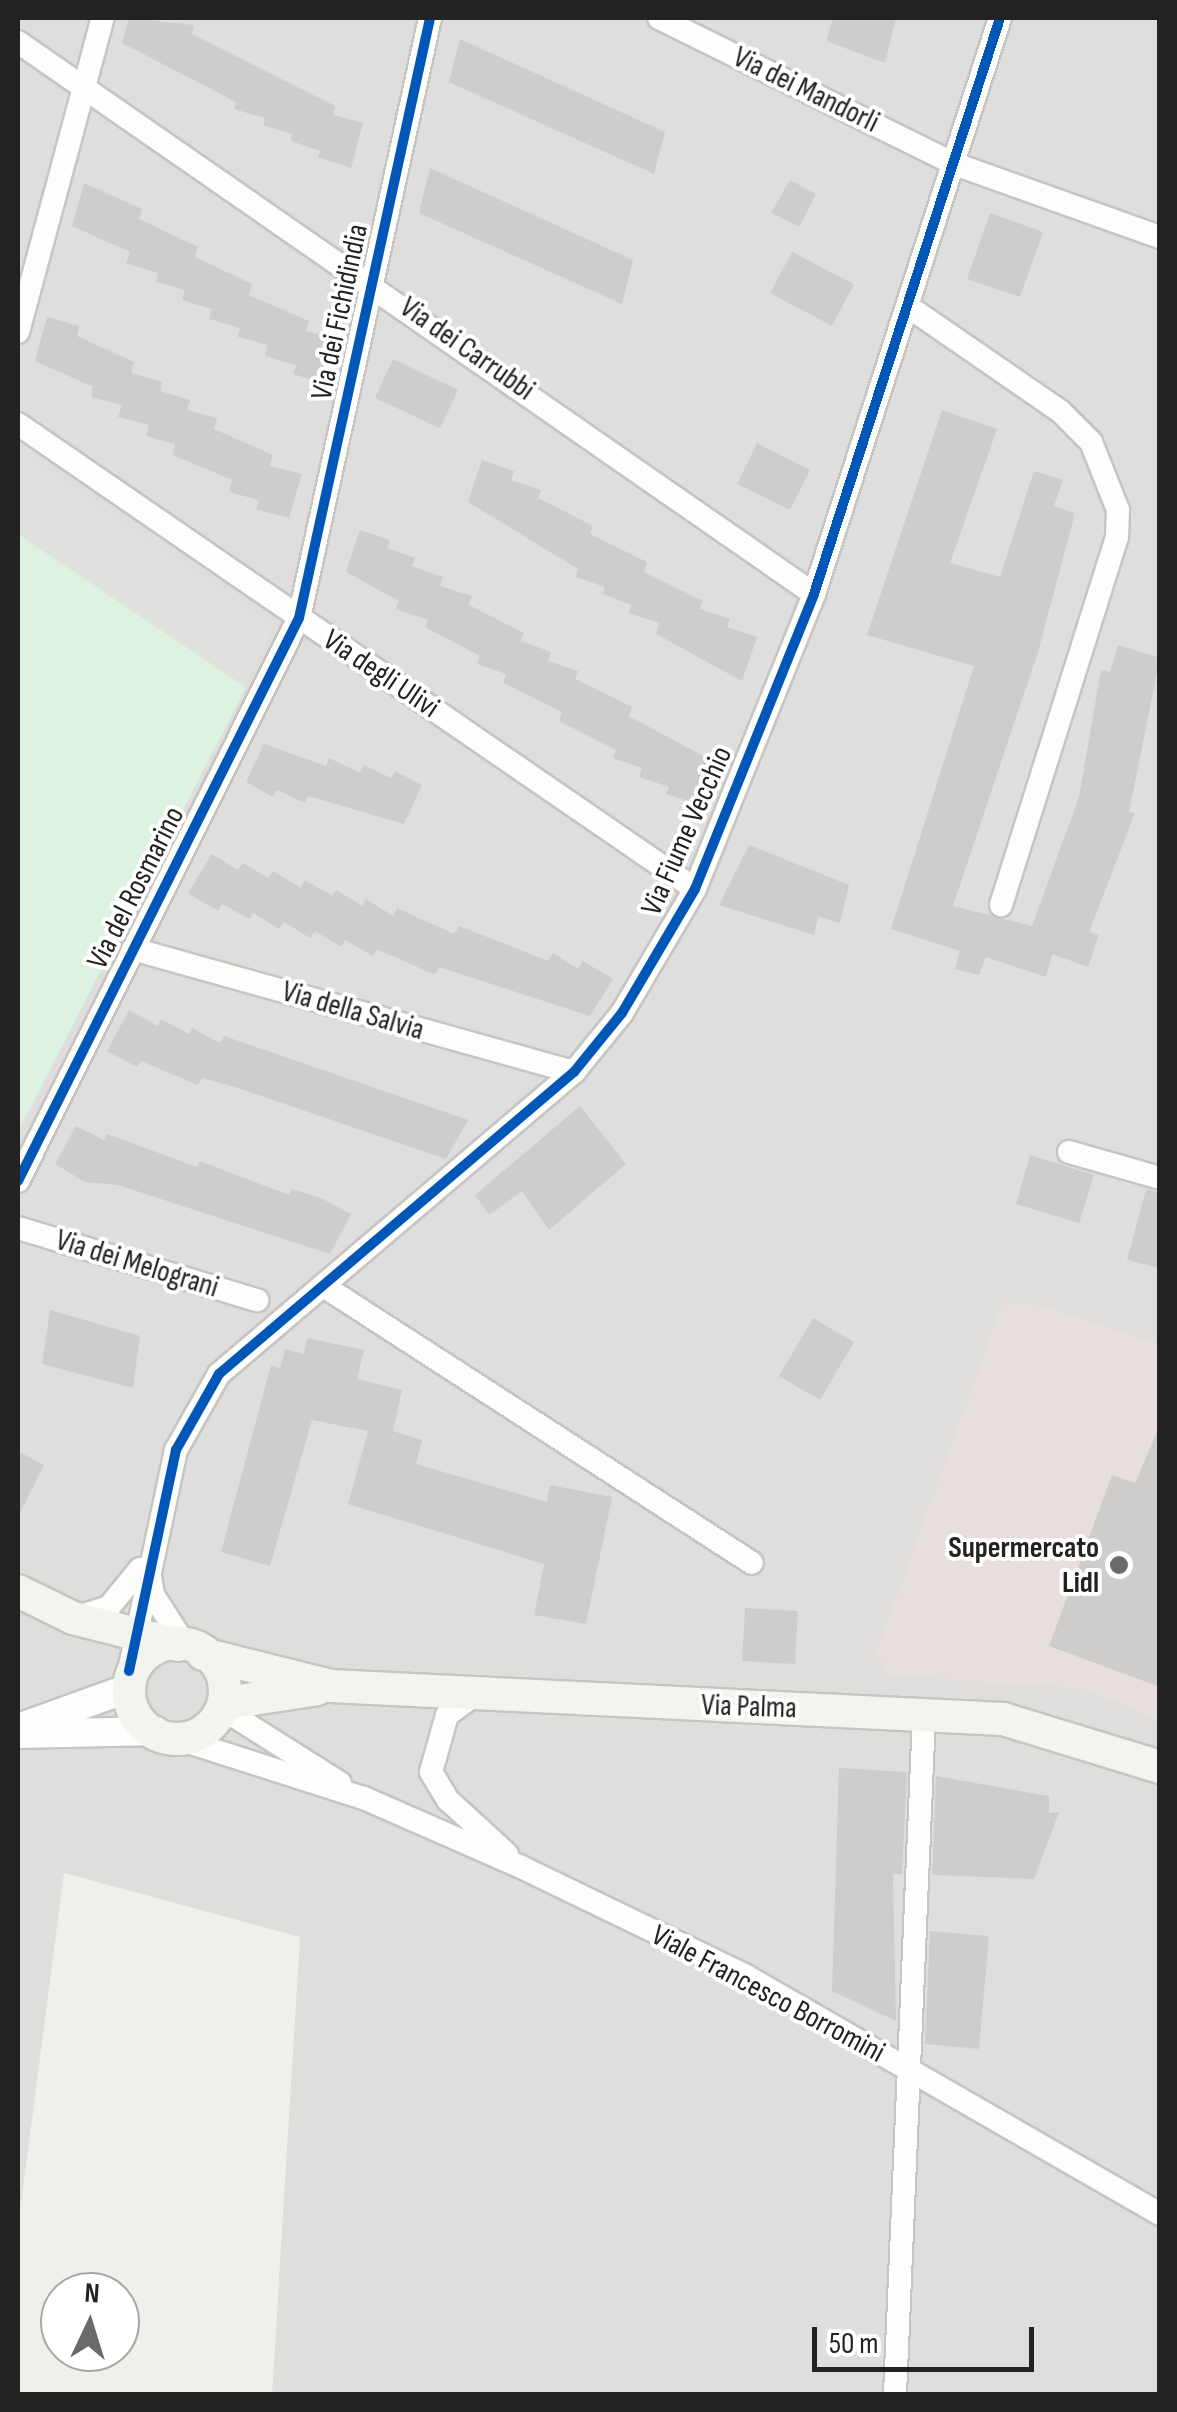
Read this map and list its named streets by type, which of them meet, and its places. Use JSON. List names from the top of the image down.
{
  "streets": {
    "main road": ["Via Palma"],
    "street": [
      "Via dei Mandorli",
      "Via dei Fichidindia",
      "Via dei Carrubbi",
      "Via degli Ulivi",
      "Via Fiume Vecchio",
      "Via del Rosmarino",
      "Via della Salvia",
      "Via dei Melograni",
      "Viale Francesco Borromini"
    ]
  },
  "crossings": [
    ["Via dei Mandorli", "Via Fiume Vecchio"],
    ["Via dei Fichidindia", "Via dei Carrubbi"],
    ["Via dei Fichidindia", "Via degli Ulivi"],
    ["Via dei Fichidindia", "Via del Rosmarino"],
    ["Via dei Carrubbi", "Via Fiume Vecchio"],
    ["Via degli Ulivi", "Via Fiume Vecchio"],
    ["Via degli Ulivi", "Via del Rosmarino"],
    ["Via Fiume Vecchio", "Via della Salvia"],
    ["Via del Rosmarino", "Via della Salvia"]
  ],
  "places": ["Supermercato Lidl"],
  "scale_bar": "50 m",
  "north": "top"
}
